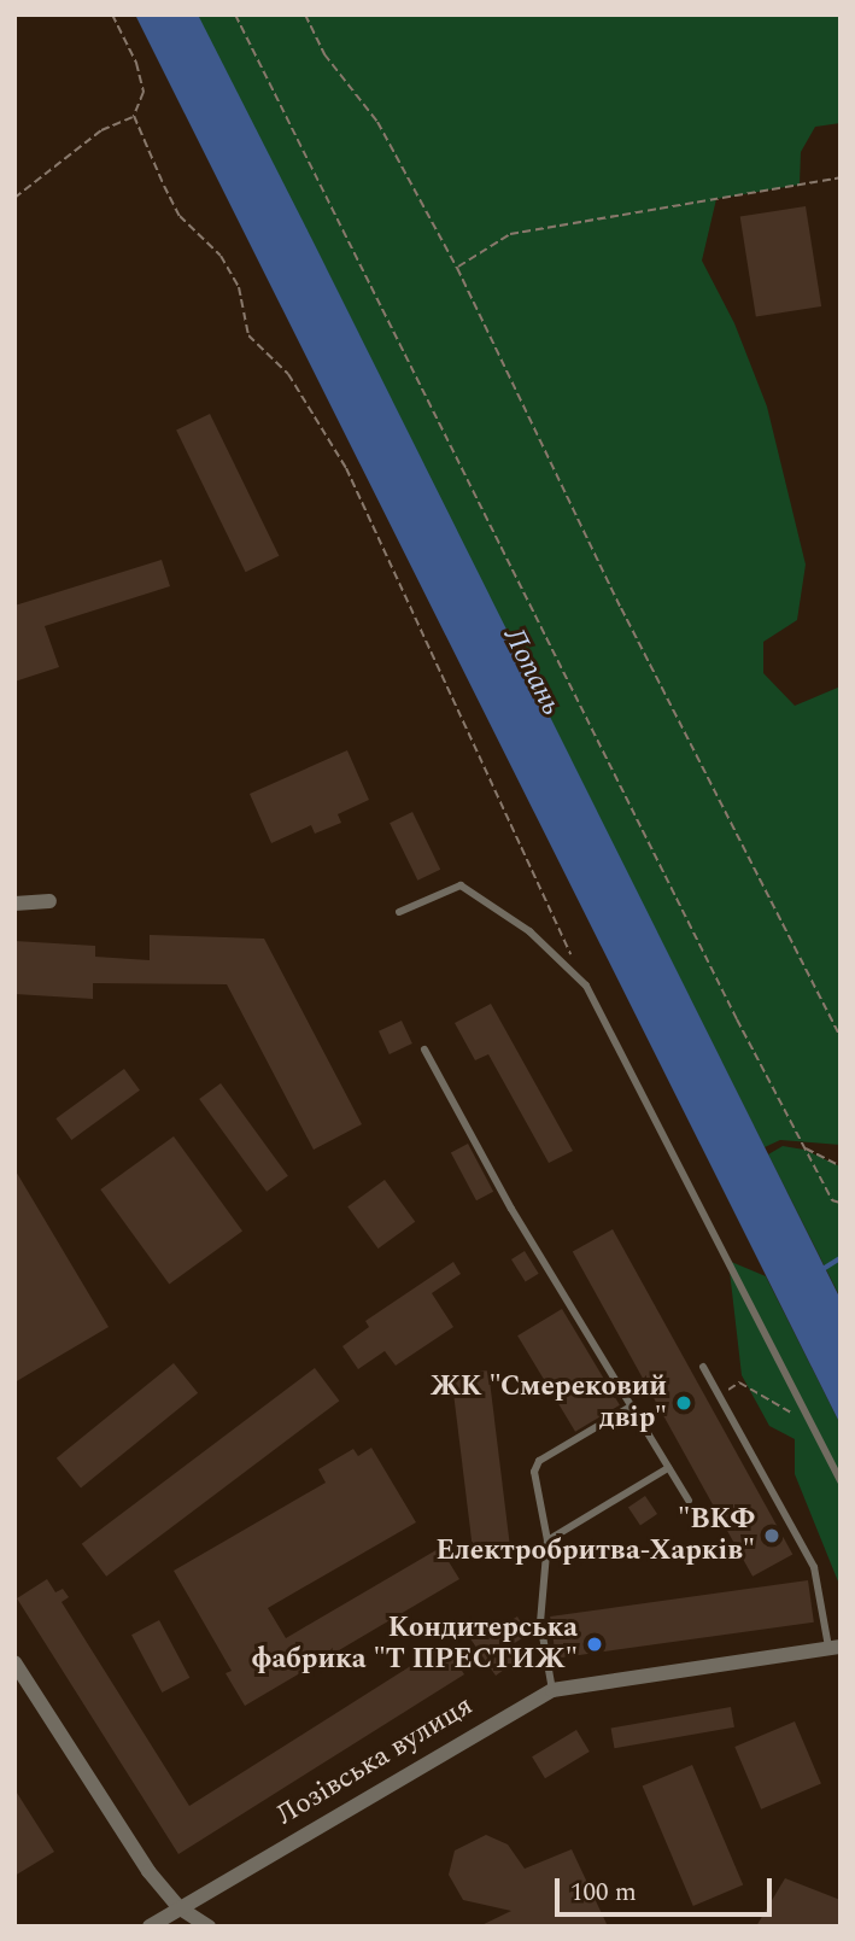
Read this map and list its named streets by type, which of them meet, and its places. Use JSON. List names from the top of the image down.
{
  "streets": {
    "street": ["Лозівська вулиця"]
  },
  "water": ["Лопань"],
  "places": ["ЖК \"Смерековий двір\"", "\"ВКФ Електробритва-Харків\"", "Кондитерська фабрика \"Т ПРЕСТИЖ\""],
  "scale_bar": "100 m"
}
